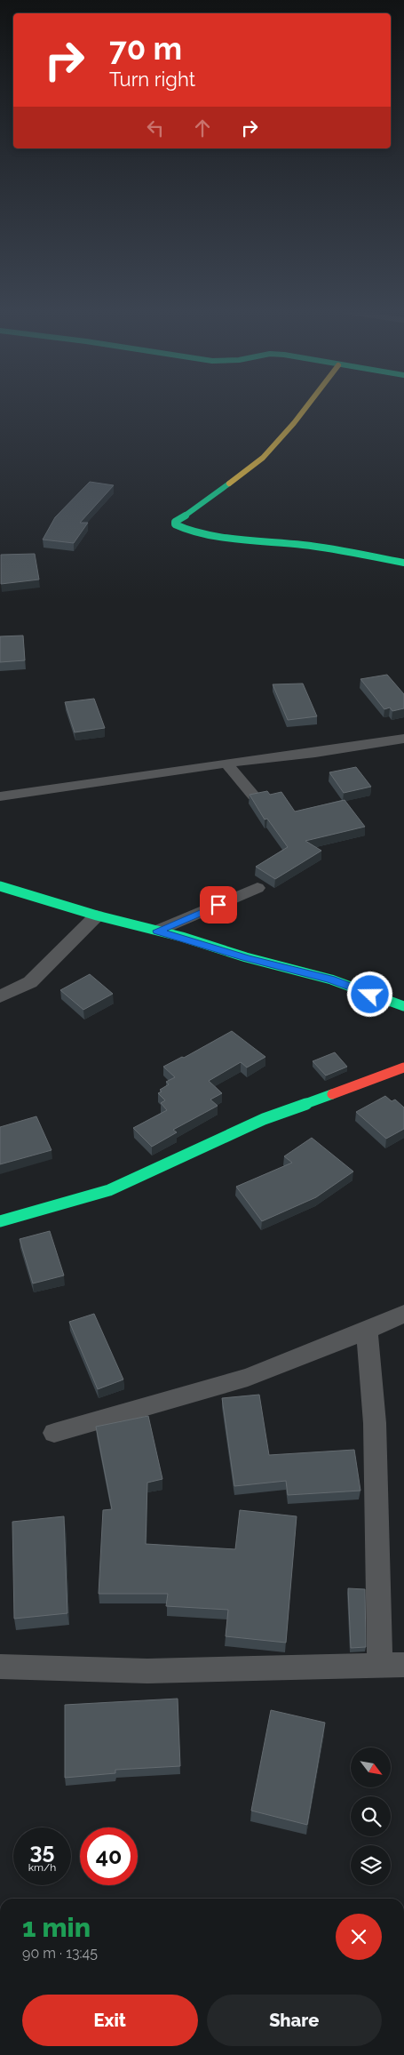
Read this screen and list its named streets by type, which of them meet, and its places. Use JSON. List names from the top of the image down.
{
  "north": "bottom right",
  "page": {
    "turn": ["70 m", "Turn right"],
    "speed": "35 km/h",
    "limit": "40",
    "heading": ["1 min", "90 m · 13:45"],
    "buttons": ["Exit", "Share"]
  }
}
